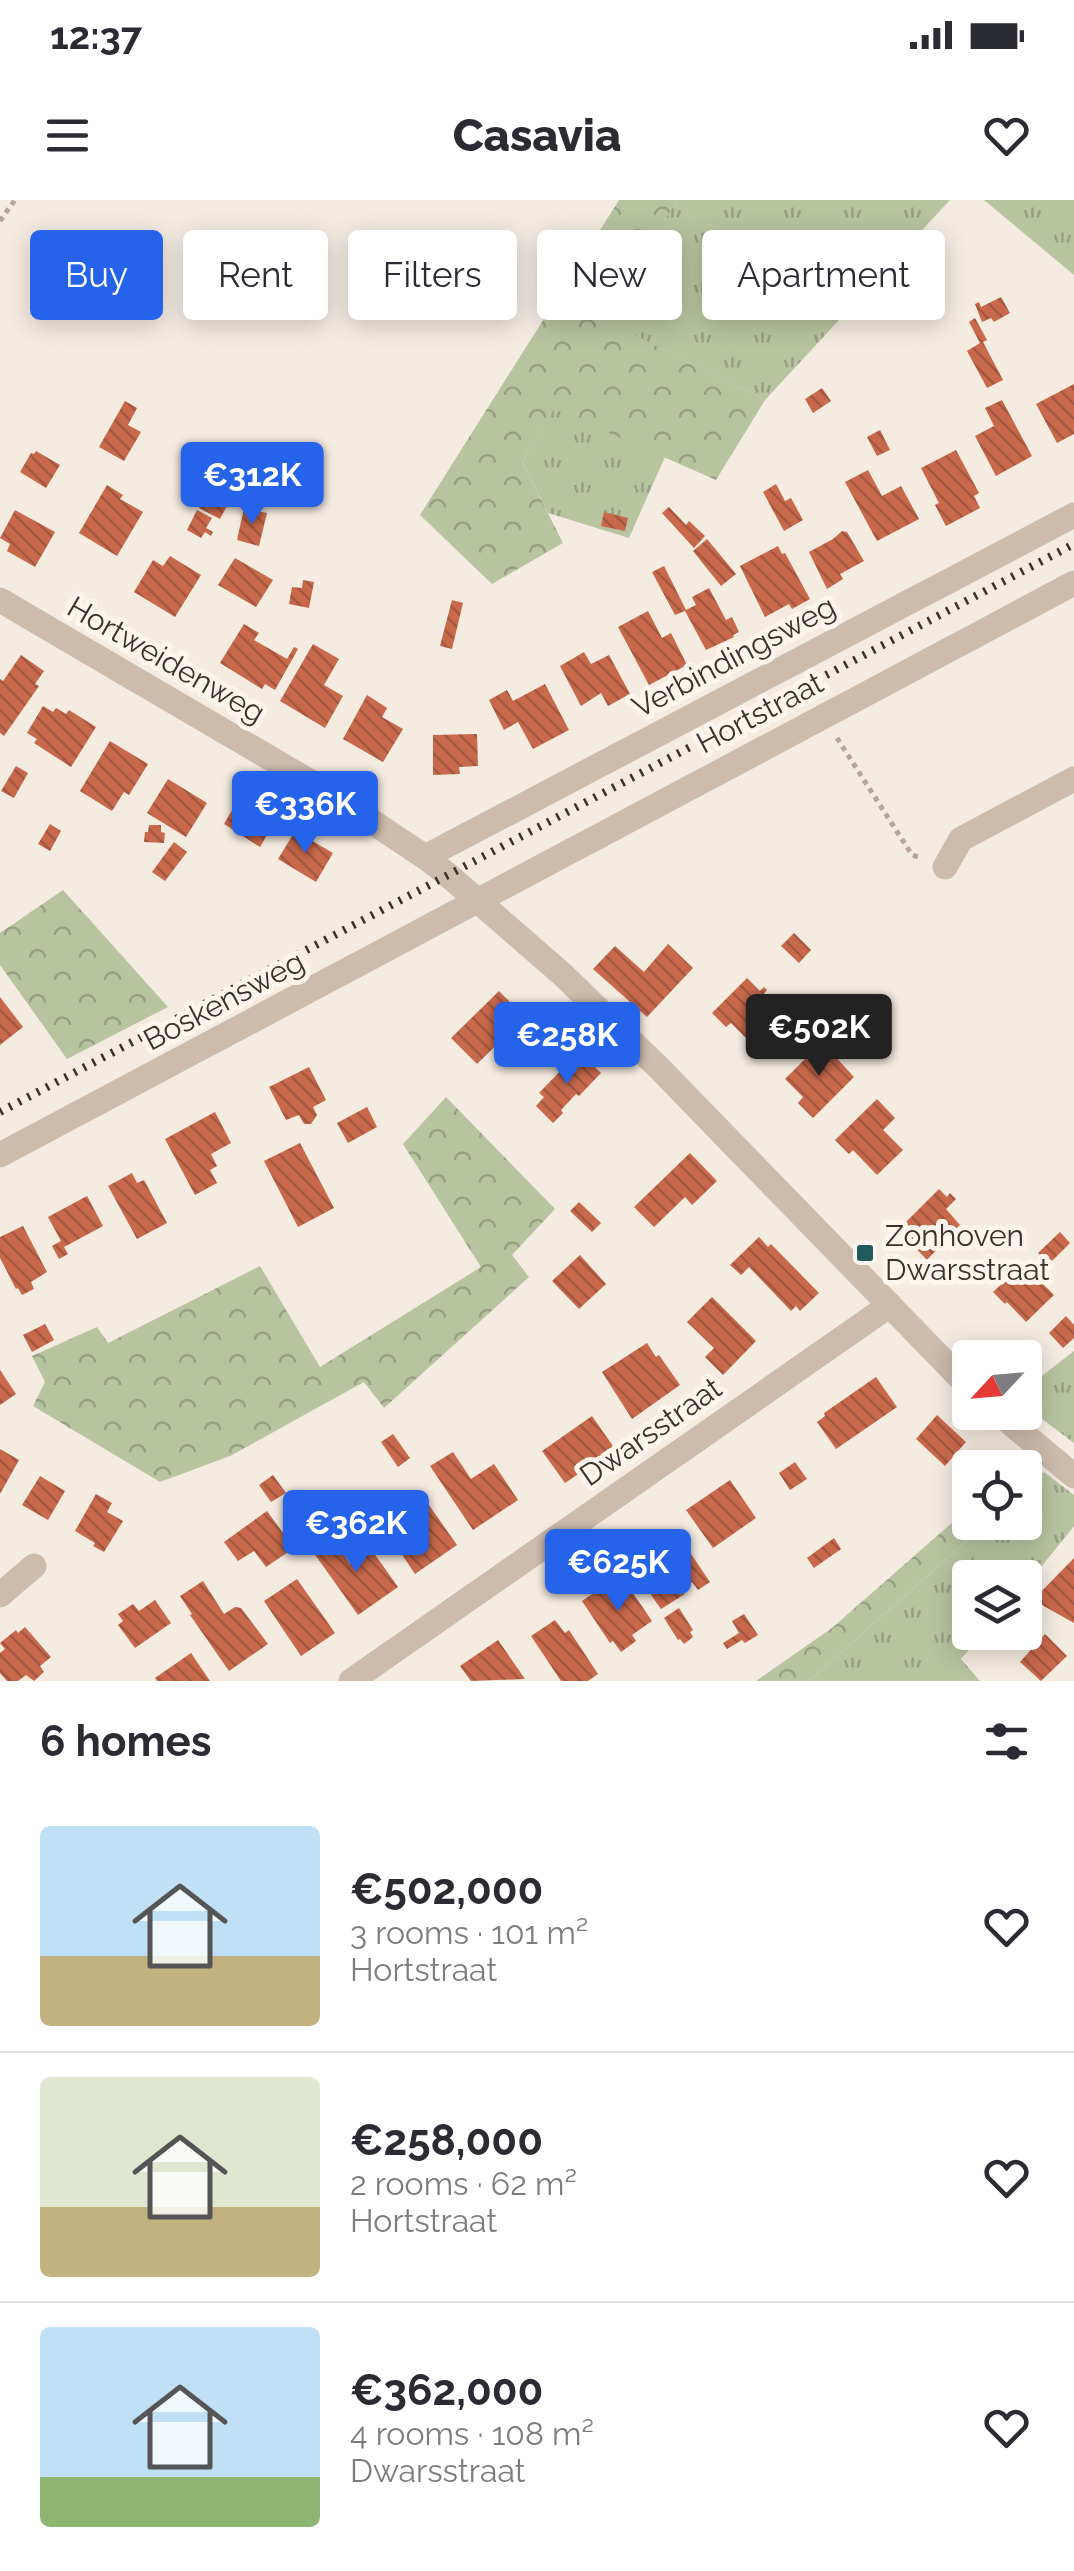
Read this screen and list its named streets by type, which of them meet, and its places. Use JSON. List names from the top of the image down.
{
  "streets": {
    "street": [
      "Verbindingsweg",
      "Hortweidenweg",
      "Hortstraat",
      "Boskensweg",
      "Dwarsstraat"
    ]
  },
  "crossings": [
    ["Verbindingsweg", "Hortweidenweg"],
    ["Hortweidenweg", "Hortstraat"],
    ["Hortweidenweg", "Boskensweg"],
    ["Hortstraat", "Boskensweg"]
  ],
  "places": {
    "transit": ["Zonhoven Dwarsstraat"]
  },
  "north": "bottom left",
  "page": {
    "status": "12:37",
    "header": "Casavia",
    "chip": [
      "Buy",
      "Rent",
      "Filters",
      "New",
      "Apartment"
    ],
    "price": [
      "€312K",
      "€336K",
      "€502K",
      "€258K",
      "€362K",
      "€625K"
    ],
    "heading": "6 homes",
    "list": [
      {
        "name": "€502,000",
        "note": "3 rooms · 101 m² · Hortstraat"
      },
      {
        "name": "€258,000",
        "note": "2 rooms · 62 m² · Hortstraat"
      },
      {
        "name": "€362,000",
        "note": "4 rooms · 108 m² · Dwarsstraat"
      }
    ]
  }
}
